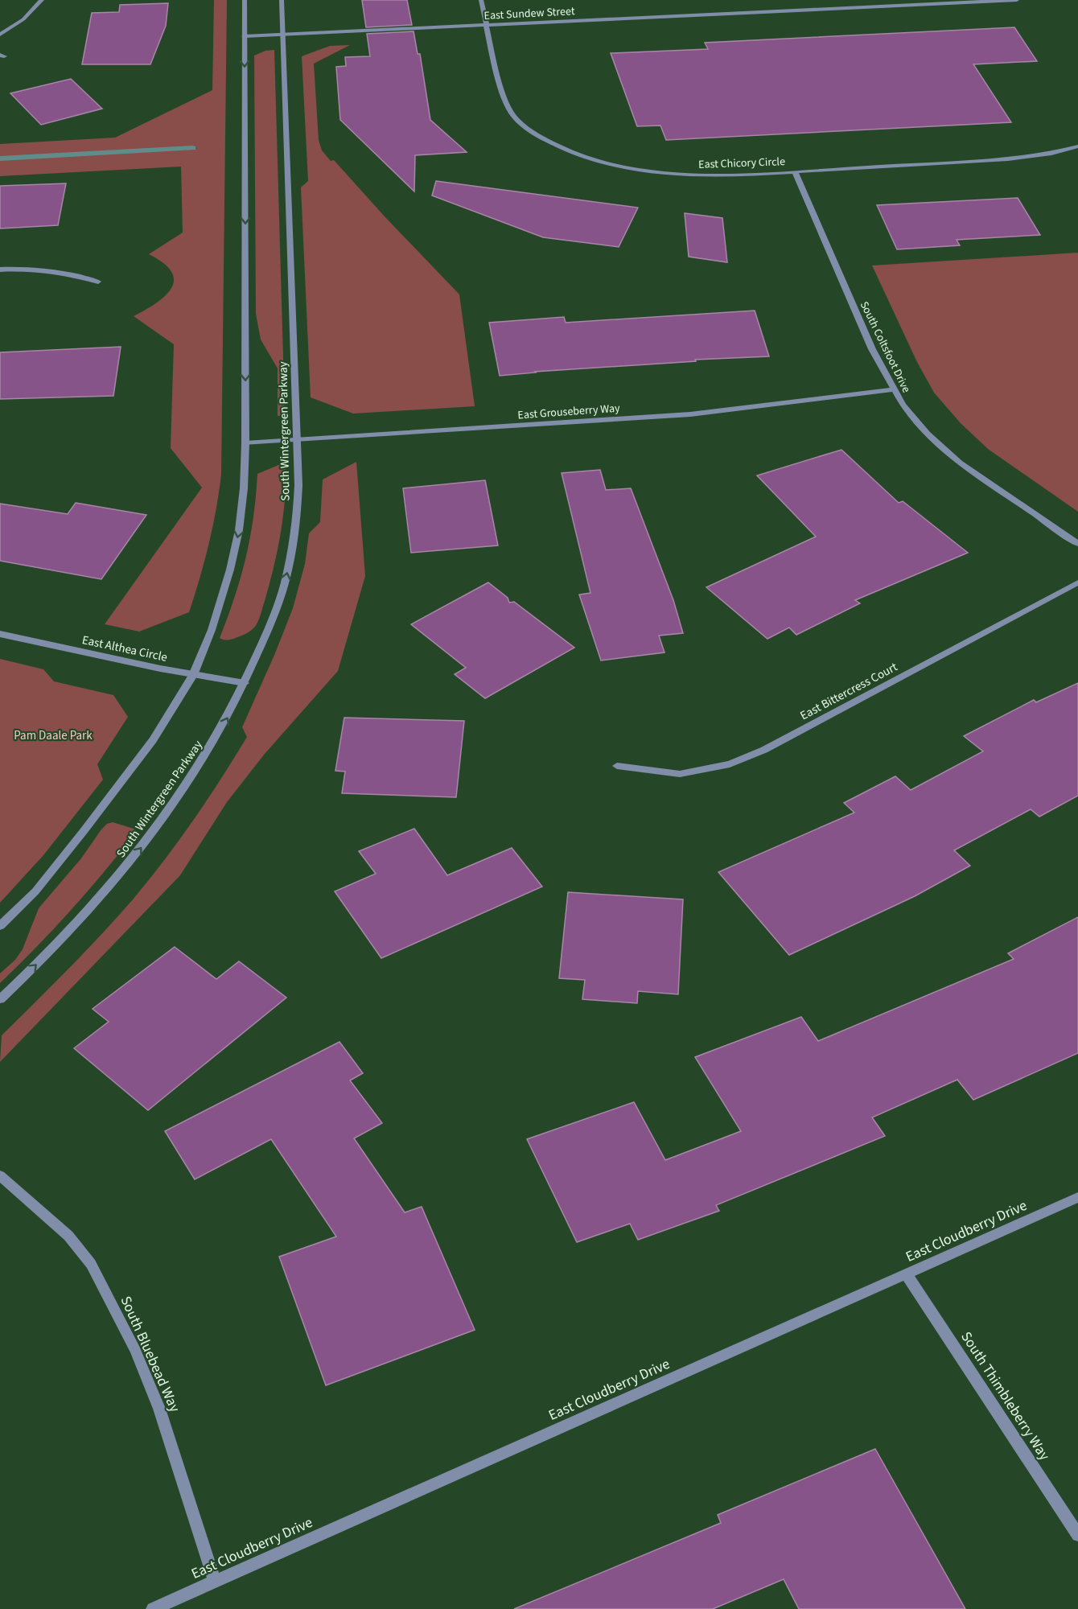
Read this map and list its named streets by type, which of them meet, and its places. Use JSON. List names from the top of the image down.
{
  "streets": {
    "street": [
      "East Sundew Street",
      "East Chicory Circle",
      "South Coltsfoot Drive",
      "East Grouseberry Way",
      "South Wintergreen Parkway",
      "East Althea Circle",
      "East Bittercress Court",
      "East Cloudberry Drive",
      "South Bluebead Way",
      "South Thimbleberry Way"
    ]
  },
  "crossings": [
    ["East Sundew Street", "East Chicory Circle"],
    ["East Sundew Street", "South Wintergreen Parkway"],
    ["East Chicory Circle", "South Coltsfoot Drive"],
    ["South Coltsfoot Drive", "East Grouseberry Way"],
    ["East Grouseberry Way", "South Wintergreen Parkway"],
    ["South Wintergreen Parkway", "East Althea Circle"],
    ["East Cloudberry Drive", "South Bluebead Way"],
    ["East Cloudberry Drive", "South Thimbleberry Way"]
  ],
  "parks": ["Pam Daale Park"]
}
